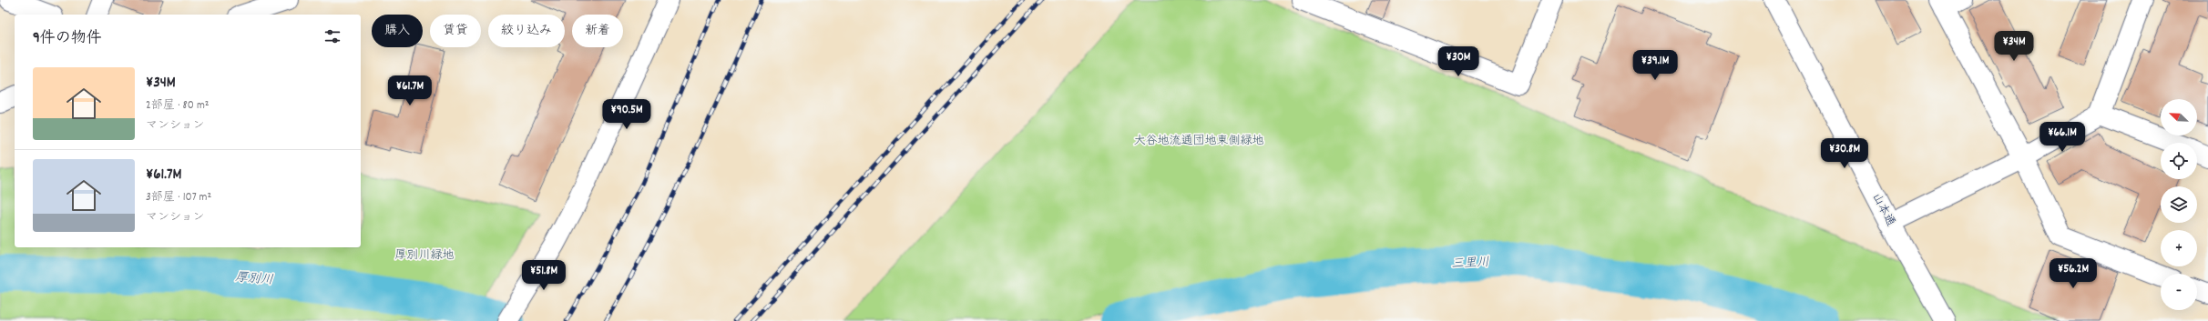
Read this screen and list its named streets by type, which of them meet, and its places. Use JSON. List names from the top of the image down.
{
  "streets": {
    "street": ["山本通"]
  },
  "water": ["三里川", "厚別川"],
  "parks": ["大谷地流通団地東側緑地", "厚別川緑地"],
  "north": "top left",
  "page": {
    "chip": [
      "購入",
      "賃貸",
      "絞り込み",
      "新着"
    ],
    "heading": "9件の物件",
    "price": [
      "¥34M",
      "¥30M",
      "¥39.1M",
      "¥61.7M",
      "¥90.5M",
      "¥66.1M",
      "¥30.8M",
      "¥56.2M",
      "¥51.8M"
    ],
    "list": [
      {
        "name": "¥34M",
        "note": "2部屋 · 80 m² · マンション"
      },
      {
        "name": "¥61.7M",
        "note": "3部屋 · 107 m² · マンション"
      }
    ],
    "map_buttons": ["+", "−"]
  }
}
